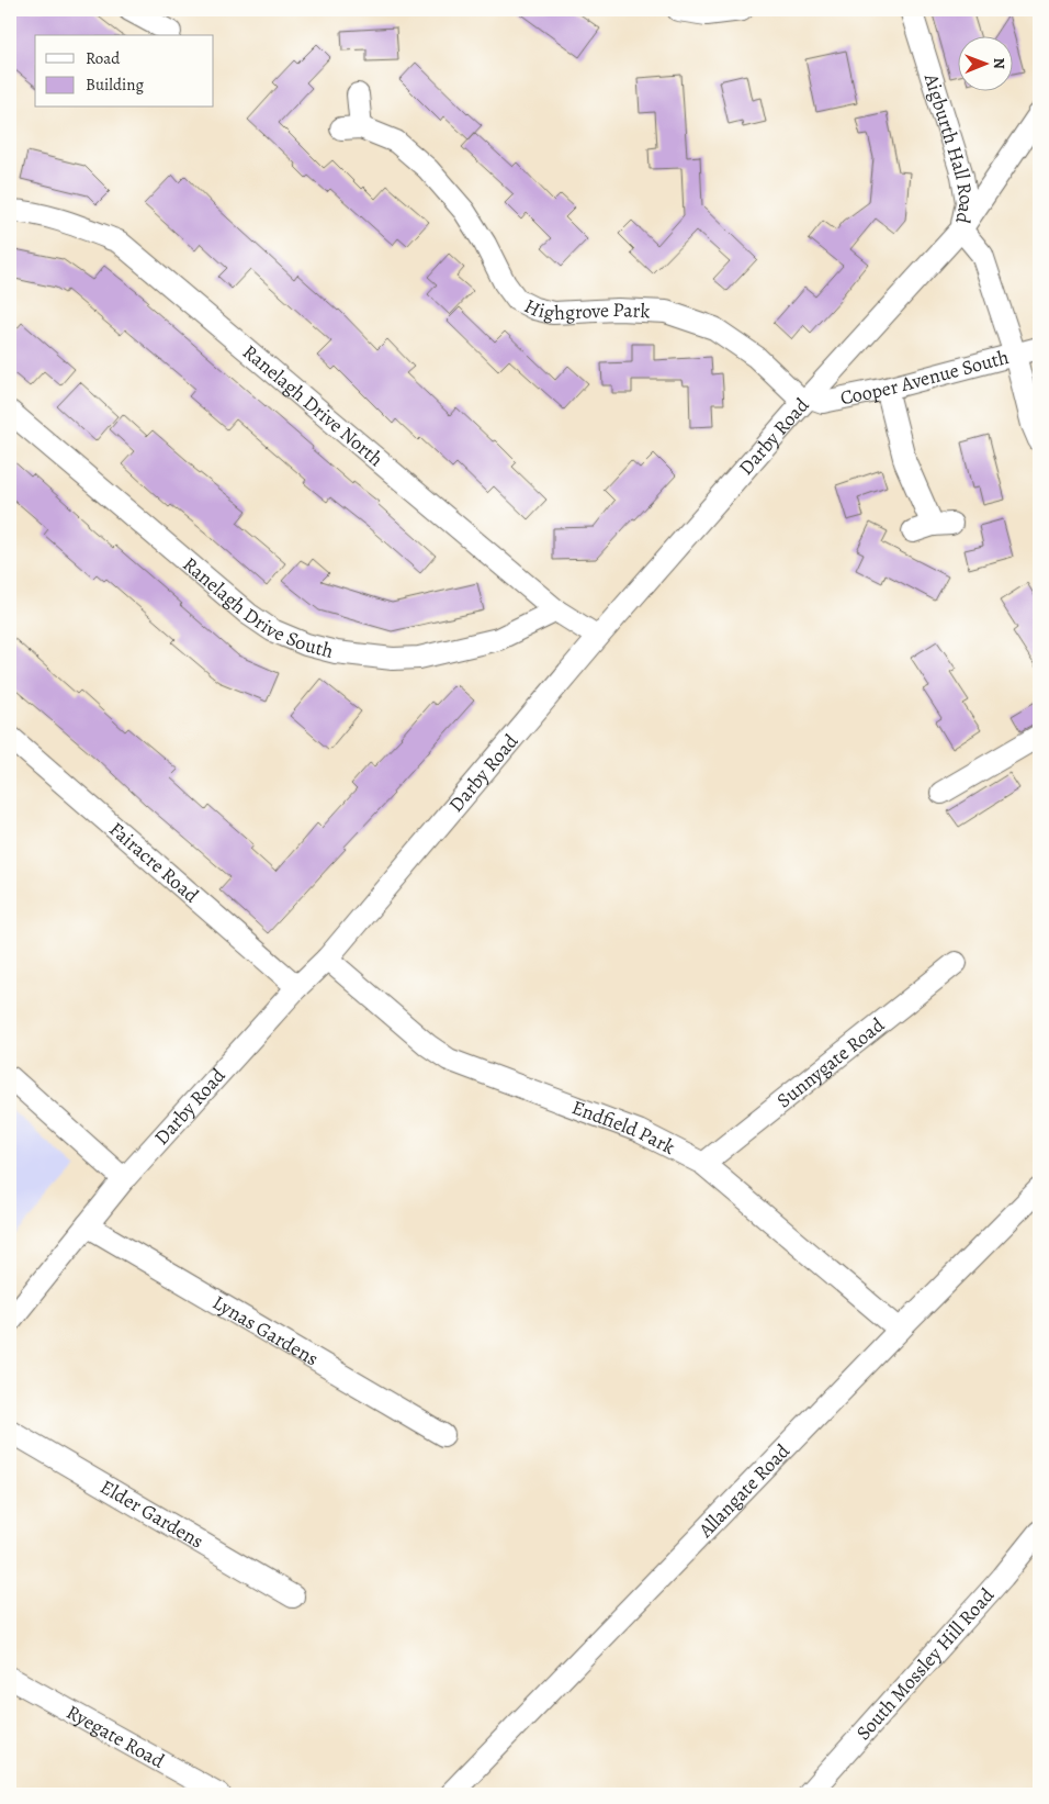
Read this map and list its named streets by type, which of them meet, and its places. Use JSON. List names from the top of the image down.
{
  "streets": {
    "street": [
      "Aigburth Hall Road",
      "Highgrove Park",
      "Cooper Avenue South",
      "Ranelagh Drive North",
      "Darby Road",
      "Ranelagh Drive South",
      "Fairacre Road",
      "Sunnygate Road",
      "Endfield Park",
      "Lynas Gardens",
      "Allangate Road",
      "Elder Gardens",
      "South Mossley Hill Road",
      "Ryegate Road"
    ]
  },
  "crossings": [
    ["Aigburth Hall Road", "Cooper Avenue South"],
    ["Aigburth Hall Road", "Darby Road"],
    ["Highgrove Park", "Cooper Avenue South"],
    ["Highgrove Park", "Darby Road"],
    ["Cooper Avenue South", "Darby Road"],
    ["Ranelagh Drive North", "Darby Road"],
    ["Ranelagh Drive North", "Ranelagh Drive South"],
    ["Darby Road", "Fairacre Road"],
    ["Darby Road", "Endfield Park"],
    ["Darby Road", "Lynas Gardens"],
    ["Sunnygate Road", "Endfield Park"],
    ["Endfield Park", "Allangate Road"]
  ],
  "legend": ["Road", "Building"],
  "north": "right"
}
